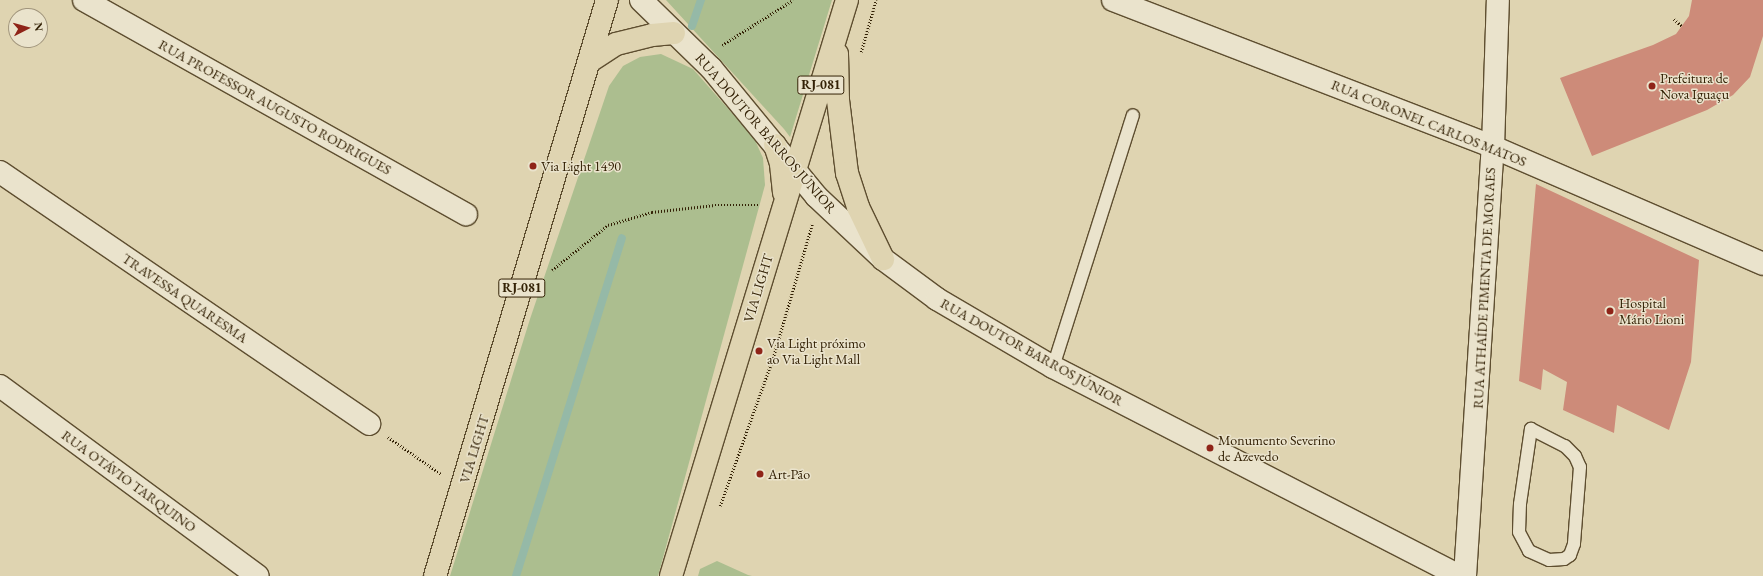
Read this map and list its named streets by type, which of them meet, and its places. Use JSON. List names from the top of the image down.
{
  "streets": {
    "main road": ["RJ-081", "VIA LIGHT"],
    "street": [
      "RUA PROFESSOR AUGUSTO RODRIGUES",
      "RUA CORONEL CARLOS MATOS",
      "RUA DOUTOR BARROS JÚNIOR",
      "RUA ATHAÍDE PIMENTA DE MORAES",
      "TRAVESSA QUARESMA",
      "RUA OTÁVIO TARQUINO"
    ]
  },
  "crossings": [
    ["RUA CORONEL CARLOS MATOS", "RUA ATHAÍDE PIMENTA DE MORAES"],
    ["RUA DOUTOR BARROS JÚNIOR", "VIA LIGHT"]
  ],
  "places": [
    "Prefeitura de Nova Iguaçu",
    "Via Light 1490",
    "Hospital Mário Lioni",
    "Via Light próximo ao Via Light Mall",
    "Monumento Severino de Azevedo",
    "Art-Pão"
  ],
  "north": "right"
}
